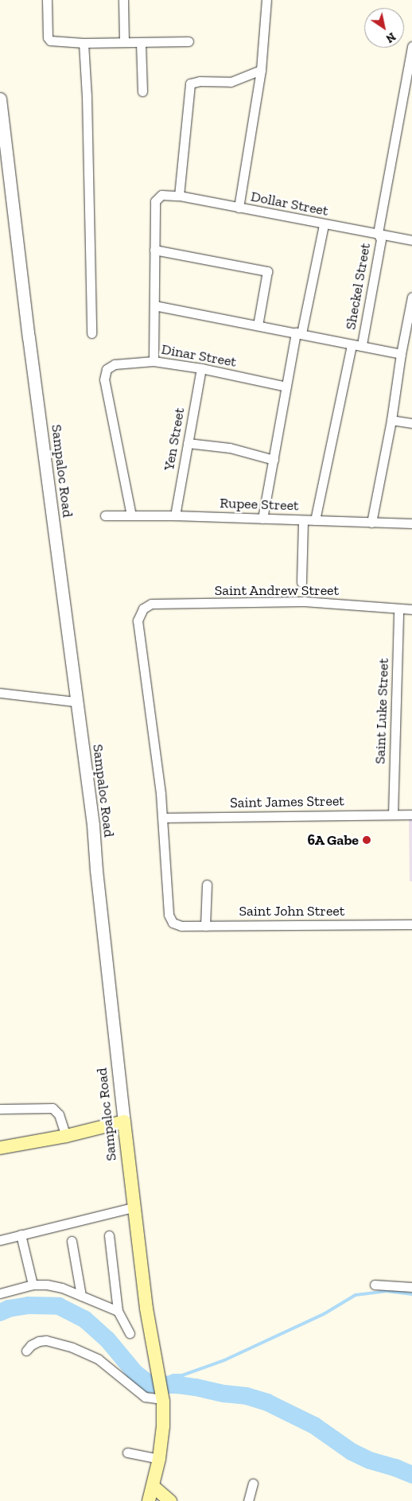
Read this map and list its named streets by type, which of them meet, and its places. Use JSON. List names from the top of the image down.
{
  "streets": {
    "main road": ["Sampaloc Road"],
    "street": [
      "Dollar Street",
      "Sheckel Street",
      "Dinar Street",
      "Yen Street",
      "Rupee Street",
      "Saint Andrew Street",
      "Saint Luke Street",
      "Saint James Street",
      "Saint John Street"
    ]
  },
  "crossings": [
    ["Dollar Street", "Sheckel Street"],
    ["Dinar Street", "Yen Street"],
    ["Dinar Street", "Rupee Street"],
    ["Yen Street", "Rupee Street"],
    ["Saint Andrew Street", "Saint Luke Street"],
    ["Saint Andrew Street", "Saint James Street"],
    ["Saint Andrew Street", "Saint John Street"],
    ["Saint Luke Street", "Saint James Street"],
    ["Saint James Street", "Saint John Street"]
  ],
  "places": ["6A Gabe"],
  "north": "bottom right"
}
